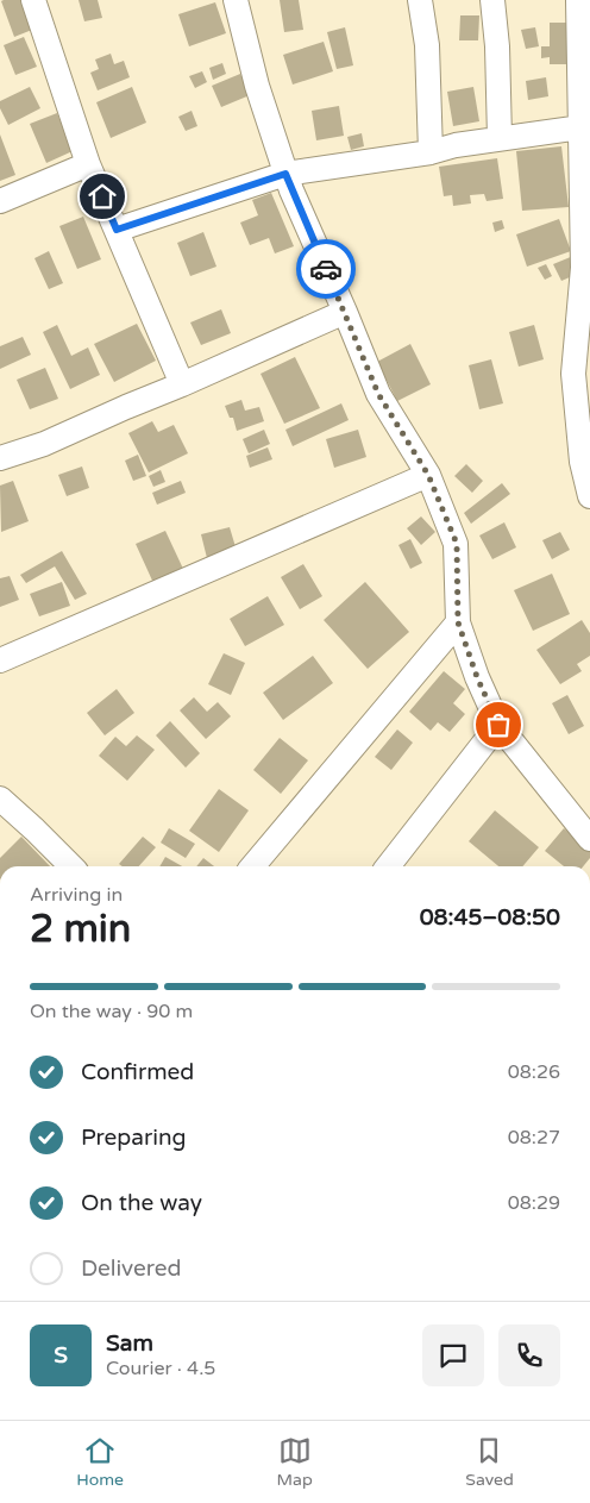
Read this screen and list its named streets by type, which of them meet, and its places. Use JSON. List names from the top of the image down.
{
  "page": {
    "heading": ["2 min", "Arriving in", "08:45–08:50"],
    "panel": ["Sam", "Courier · 4.5"],
    "bar": "On the way · 90 m",
    "list": [
      ["Confirmed", "08:26"],
      ["Preparing", "08:27"],
      ["On the way", "08:29"],
      "Delivered"
    ],
    "round": "S",
    "tabs": ["Home", "Map", "Saved"]
  }
}
